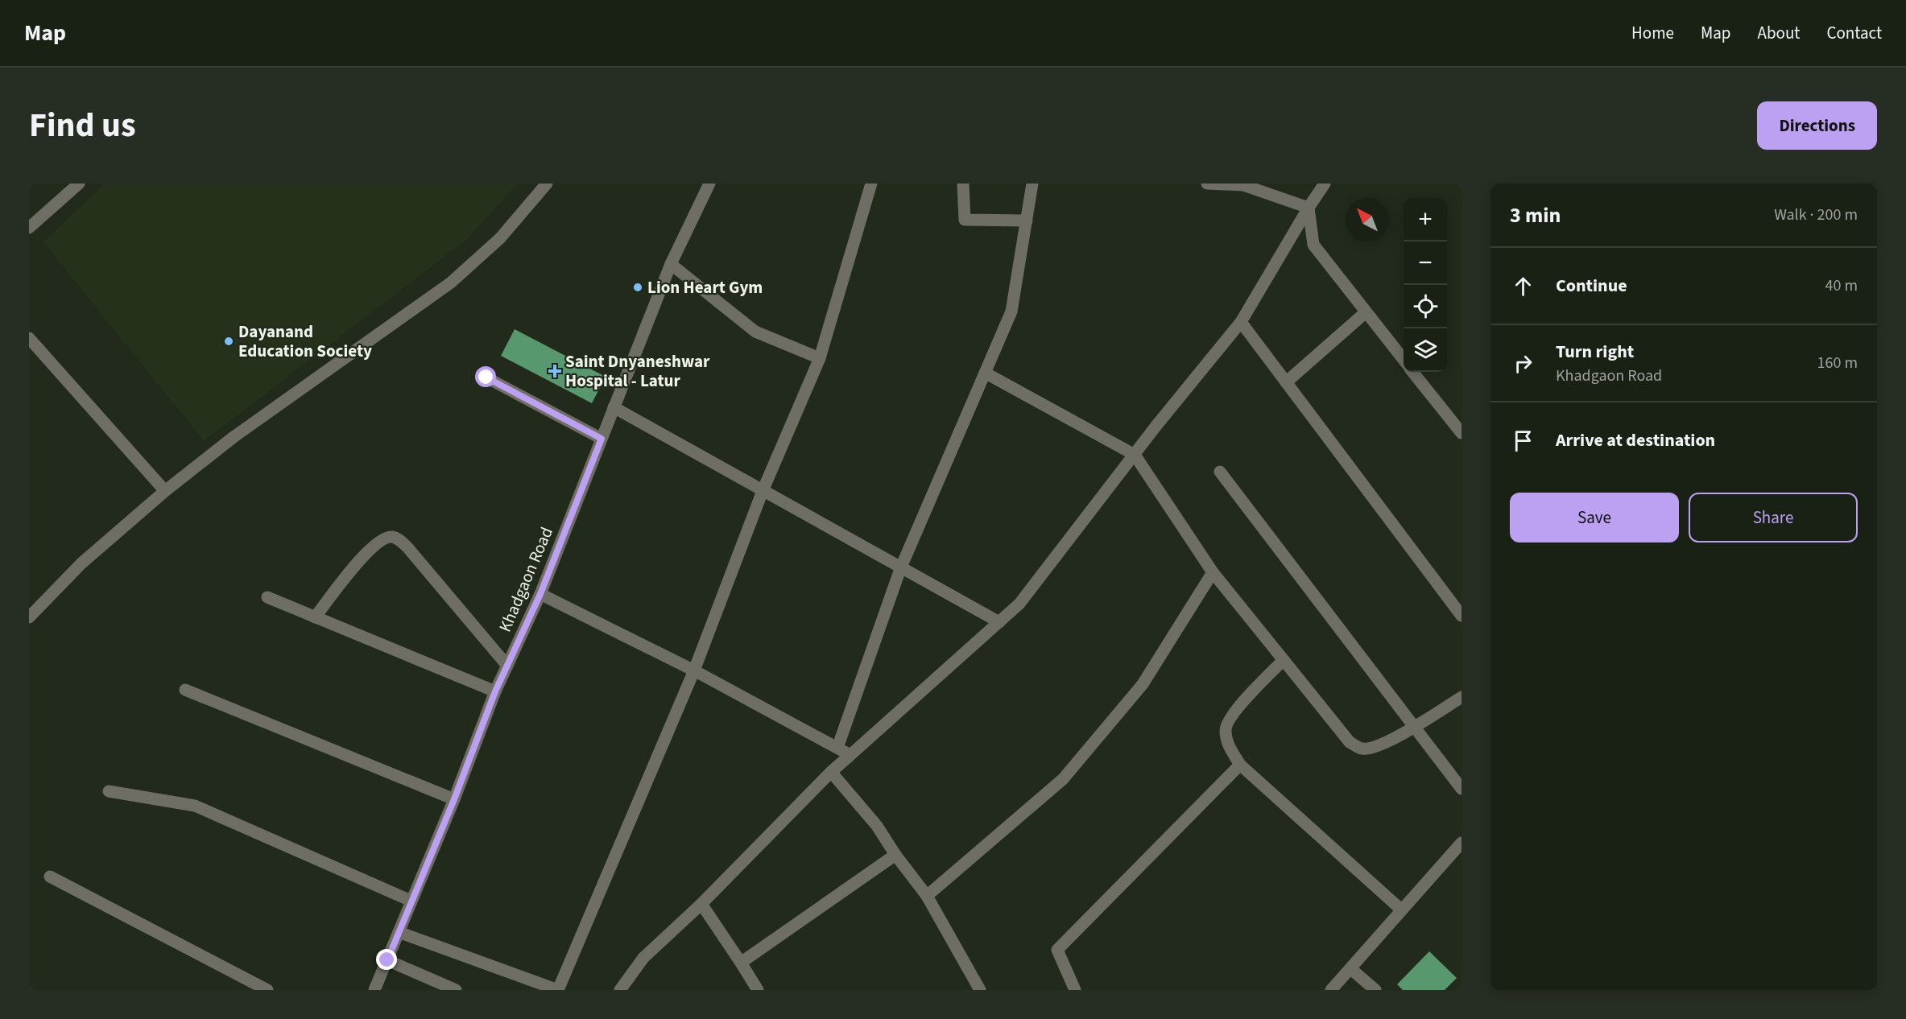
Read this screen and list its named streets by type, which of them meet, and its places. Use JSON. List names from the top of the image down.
{
  "streets": {
    "street": ["Khadgaon Road"]
  },
  "places": {
    "other": ["Lion Heart Gym", "Dayanand Education Society"],
    "health": ["Saint Dnyaneshwar Hospital - Latur"]
  },
  "north": "top left",
  "page": {
    "header": "Map",
    "nav": [
      "Home",
      "Map",
      "About",
      "Contact"
    ],
    "title": "Find us",
    "buttons": [
      "Directions",
      ["Save", "Share"]
    ],
    "heading": ["3 min", "Walk · 200 m"],
    "map_buttons": ["+", "−"],
    "list": [
      ["Continue", "40 m"],
      ["Turn right", "Khadgaon Road", "160 m"],
      "Arrive at destination"
    ]
  }
}
